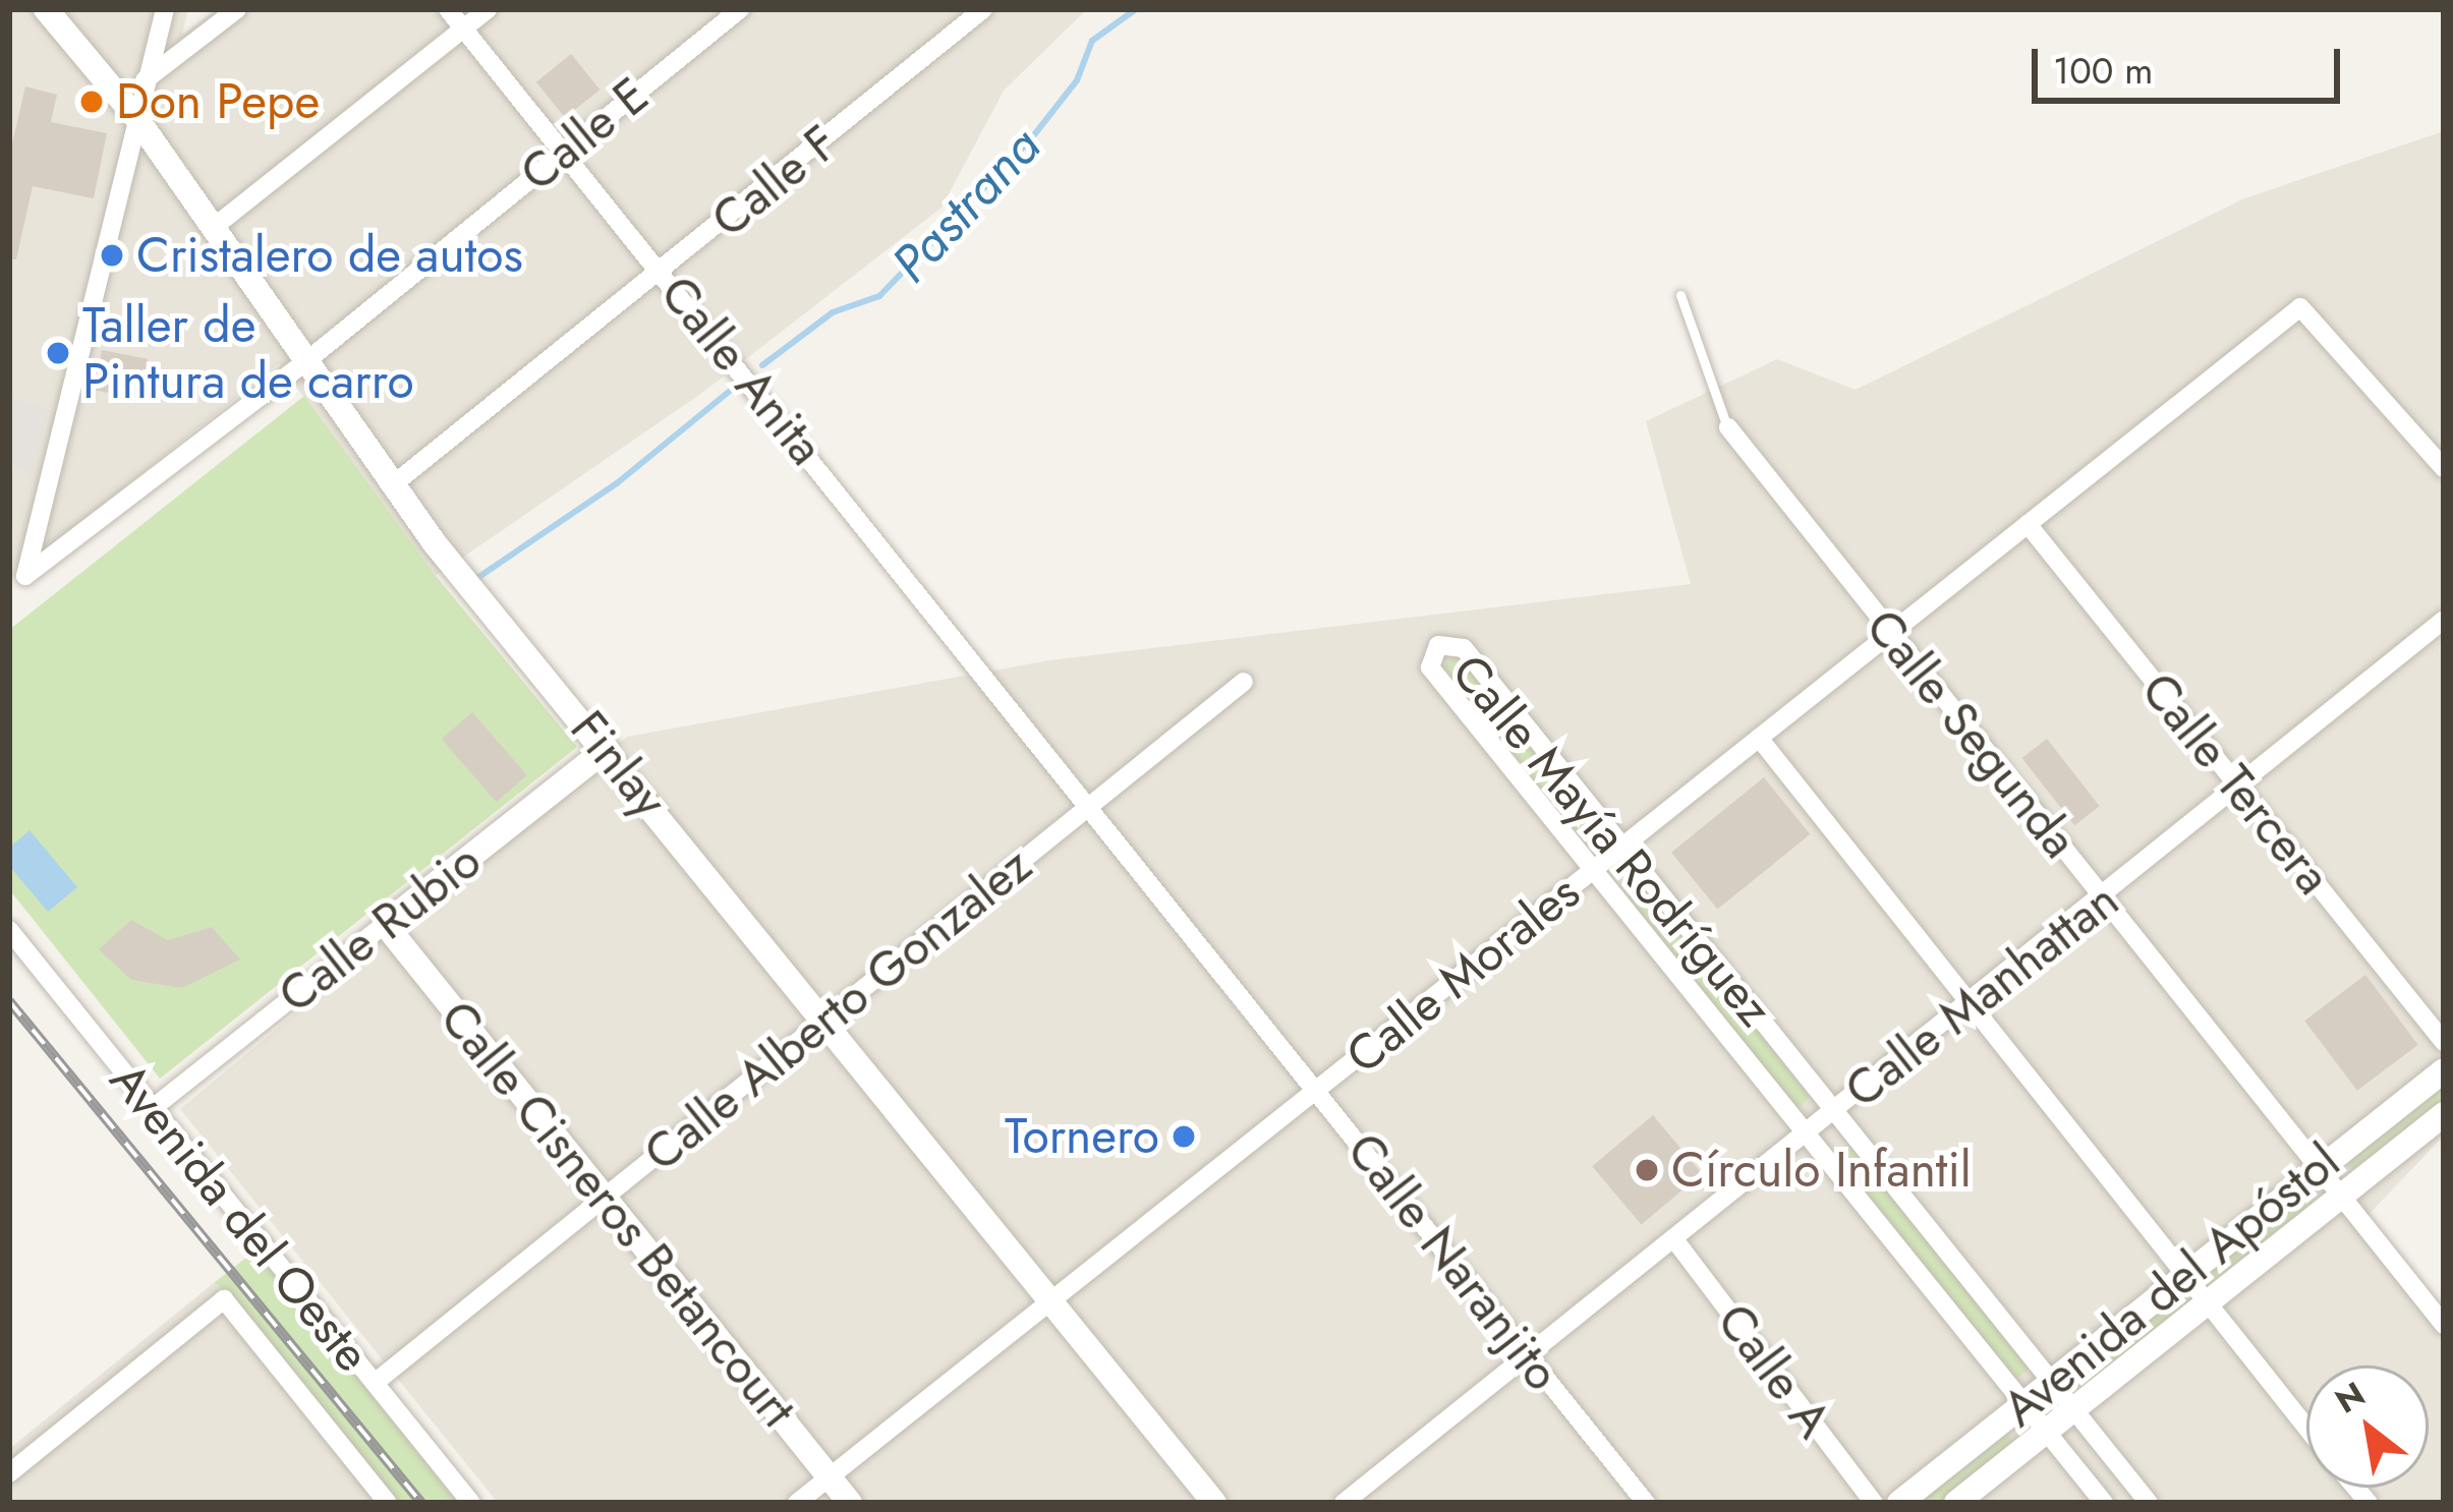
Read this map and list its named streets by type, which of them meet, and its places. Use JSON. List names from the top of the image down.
{
  "streets": {
    "street": [
      "Calle E",
      "Calle F",
      "Calle Anita",
      "Calle Segunda",
      "Finlay",
      "Calle Tercera",
      "Calle Mayía Rodríguez",
      "Calle Rubio",
      "Calle Morales",
      "Calle Manhattan",
      "Calle Alberto Gonzalez",
      "Calle Cisneros Betancourt",
      "Avenida del Oeste",
      "Calle Naranjito",
      "Avenida del Apóstol",
      "Calle A"
    ]
  },
  "crossings": [
    ["Calle E", "Calle Anita"],
    ["Calle E", "Finlay"],
    ["Calle F", "Calle Anita"],
    ["Calle F", "Finlay"],
    ["Calle Anita", "Calle Naranjito"],
    ["Calle Segunda", "Calle Morales"],
    ["Calle Segunda", "Calle Manhattan"],
    ["Calle Segunda", "Avenida del Apóstol"],
    ["Finlay", "Calle Rubio"],
    ["Finlay", "Calle Morales"],
    ["Finlay", "Calle Alberto Gonzalez"],
    ["Calle Tercera", "Calle Morales"],
    ["Calle Tercera", "Calle Manhattan"],
    ["Calle Mayía Rodríguez", "Calle Morales"],
    ["Calle Mayía Rodríguez", "Calle Manhattan"],
    ["Calle Mayía Rodríguez", "Avenida del Apóstol"],
    ["Calle Rubio", "Calle Cisneros Betancourt"],
    ["Calle Rubio", "Avenida del Oeste"],
    ["Calle Morales", "Calle Cisneros Betancourt"],
    ["Calle Morales", "Calle Naranjito"],
    ["Calle Manhattan", "Calle Naranjito"],
    ["Calle Manhattan", "Calle A"],
    ["Calle Alberto Gonzalez", "Calle Cisneros Betancourt"],
    ["Calle Alberto Gonzalez", "Avenida del Oeste"],
    ["Calle Alberto Gonzalez", "Calle Naranjito"]
  ],
  "water": ["Pastrana"],
  "places": [
    "Don Pepe",
    "Cristalero de autos",
    "Taller de Pintura de carro",
    "Tornero",
    "Círculo Infantil"
  ],
  "scale_bar": "100 m",
  "north": "top left"
}
